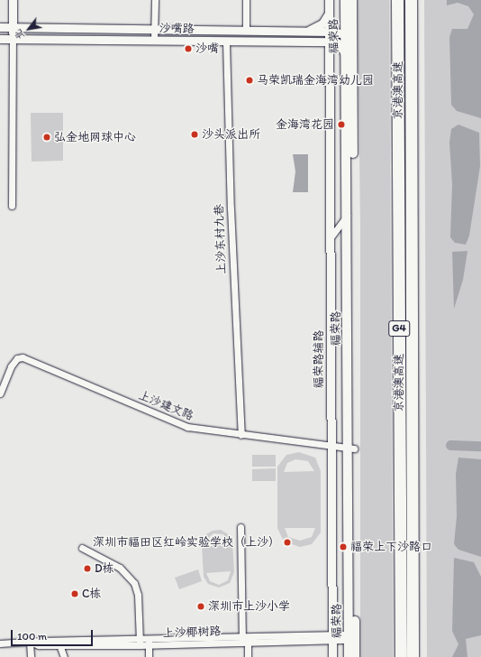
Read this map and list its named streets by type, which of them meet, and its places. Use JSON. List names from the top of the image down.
{
  "streets": {
    "highway": ["京港澳高速", "G4"],
    "main road": ["福荣路"],
    "street": [
      "沙嘴路",
      "上沙东村九巷",
      "福荣路辅路",
      "上沙建文路",
      "上沙椰树路"
    ]
  },
  "crossings": [
    ["沙嘴路", "福荣路"],
    ["沙嘴路", "上沙东村九巷"],
    ["沙嘴路", "福荣路辅路"],
    ["福荣路", "上沙建文路"],
    ["福荣路", "上沙椰树路"],
    ["上沙东村九巷", "上沙建文路"],
    ["福荣路辅路", "上沙建文路"],
    ["福荣路辅路", "上沙椰树路"]
  ],
  "places": [
    "沙嘴",
    "马荣凯瑞金海湾幼儿园",
    "金海湾花园",
    "沙头派出所",
    "弘金地网球中心",
    "深圳市福田区红岭实验学校（上沙）",
    "福荣上下沙路口",
    "D栋",
    "C栋",
    "深圳市上沙小学"
  ],
  "scale_bar": "100 m",
  "north": "bottom left"
}
